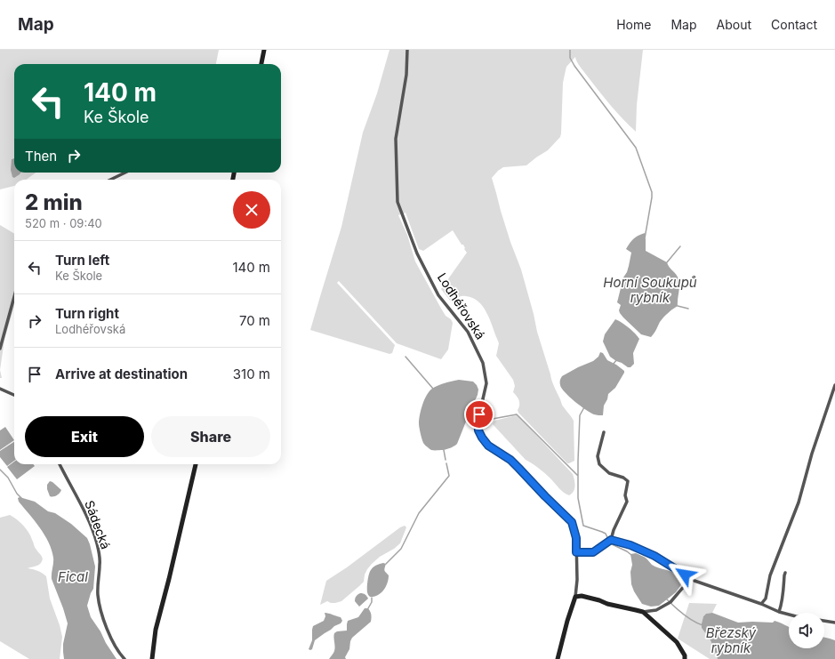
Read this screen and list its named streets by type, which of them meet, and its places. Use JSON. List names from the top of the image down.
{
  "streets": {
    "main road": ["Lodhéřovská"],
    "street": ["Sádecká"]
  },
  "water": ["Horní Soukupů rybník", "Fical", "Březský rybník"],
  "page": {
    "header": "Map",
    "nav": [
      "Home",
      "Map",
      "About",
      "Contact"
    ],
    "turn": ["140 m", "Ke Škole"],
    "then": "Then",
    "heading": ["2 min", "520 m · 09:40"],
    "list": [
      {
        "name": "Turn left",
        "note": "Ke Škole",
        "value": "140 m"
      },
      {
        "name": "Turn right",
        "note": "Lodhéřovská",
        "value": "70 m"
      },
      {
        "name": "Arrive at destination",
        "value": "310 m"
      }
    ],
    "buttons": ["Exit", "Share"]
  }
}
